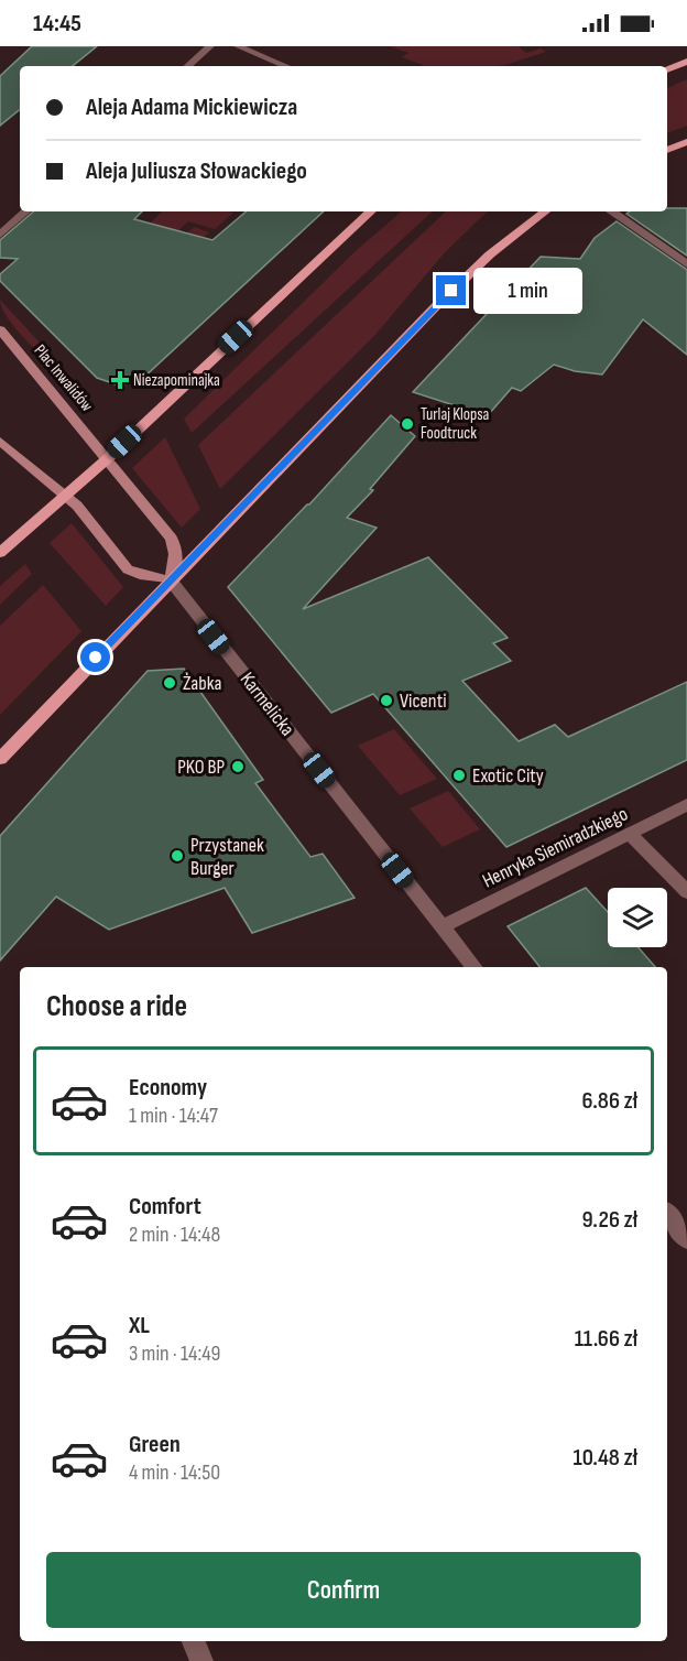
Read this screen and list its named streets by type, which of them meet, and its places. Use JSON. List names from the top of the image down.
{
  "streets": {
    "street": ["Plac Inwalidów", "Karmelicka", "Henryka Siemiradzkiego"]
  },
  "crossings": [
    ["Plac Inwalidów", "Karmelicka"],
    ["Karmelicka", "Henryka Siemiradzkiego"]
  ],
  "places": {
    "health": ["Niezapominajka"],
    "other": [
      "Turlaj Klopsa Foodtruck",
      "Żabka",
      "Vicenti",
      "PKO BP",
      "Exotic City",
      "Przystanek Burger"
    ]
  },
  "page": {
    "status": "14:45",
    "banner": ["Aleja Adama Mickiewicza", "Aleja Juliusza Słowackiego"],
    "bubble": "1 min",
    "heading": "Choose a ride",
    "list": [
      {
        "name": "Economy",
        "note": "1 min · 14:47",
        "value": "6.86 zł"
      },
      {
        "name": "Comfort",
        "note": "2 min · 14:48",
        "value": "9.26 zł"
      },
      {
        "name": "XL",
        "note": "3 min · 14:49",
        "value": "11.66 zł"
      },
      {
        "name": "Green",
        "note": "4 min · 14:50",
        "value": "10.48 zł"
      }
    ],
    "buttons": "Confirm"
  }
}
